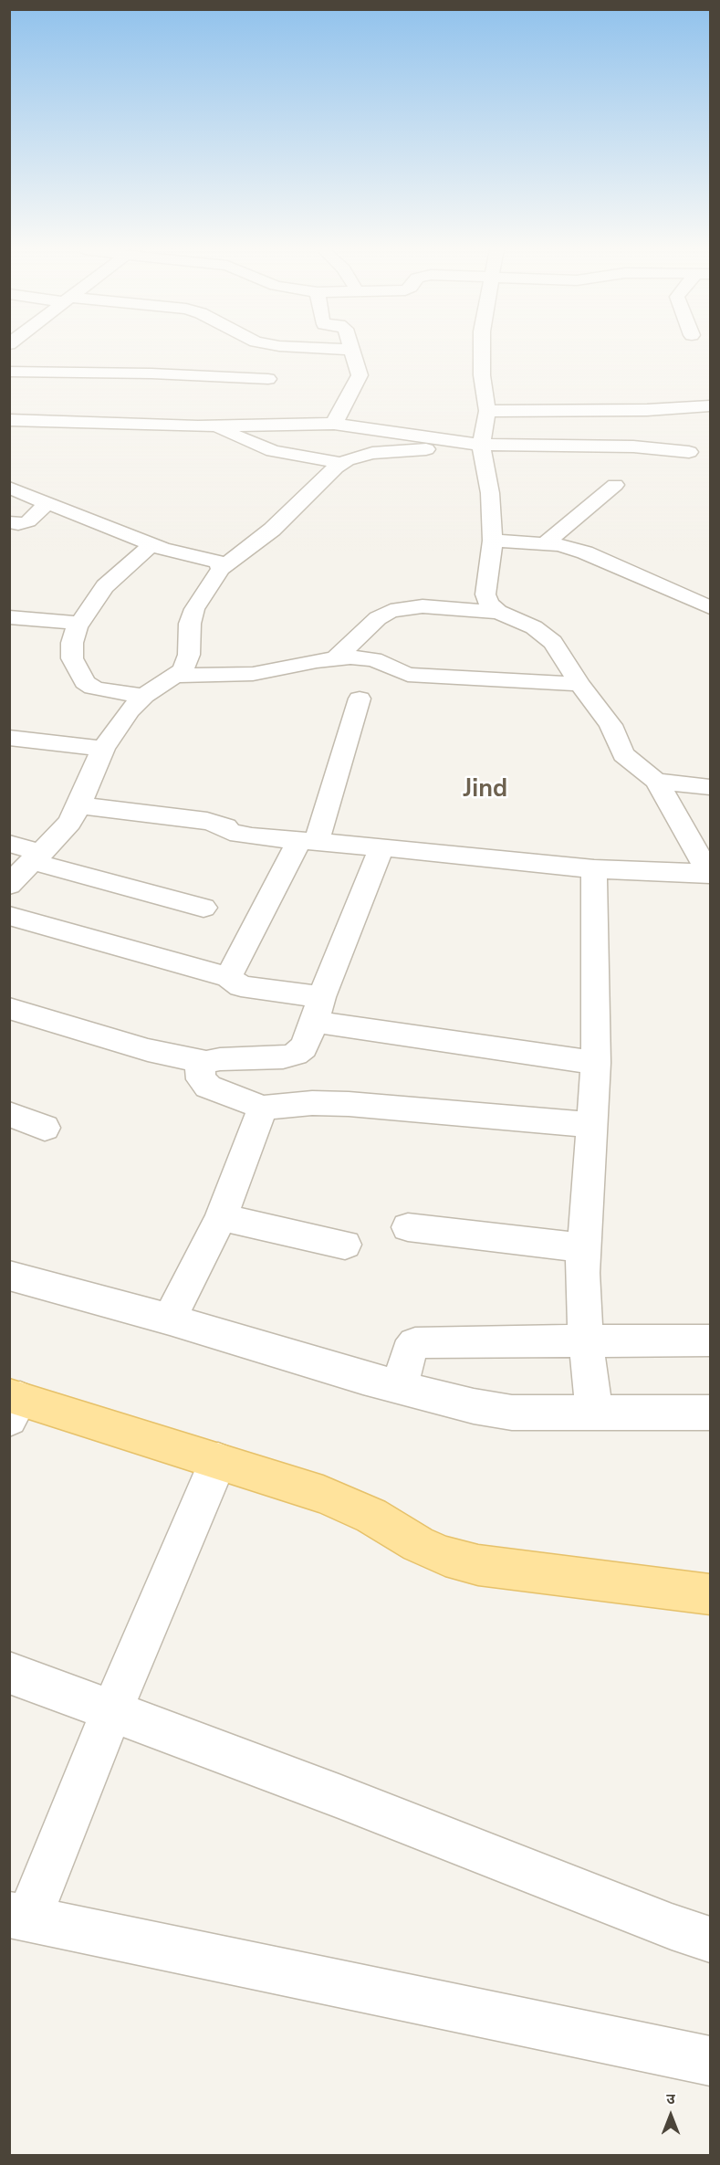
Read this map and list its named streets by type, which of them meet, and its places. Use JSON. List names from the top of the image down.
{
  "districts": ["Jind"],
  "north": "top"
}
